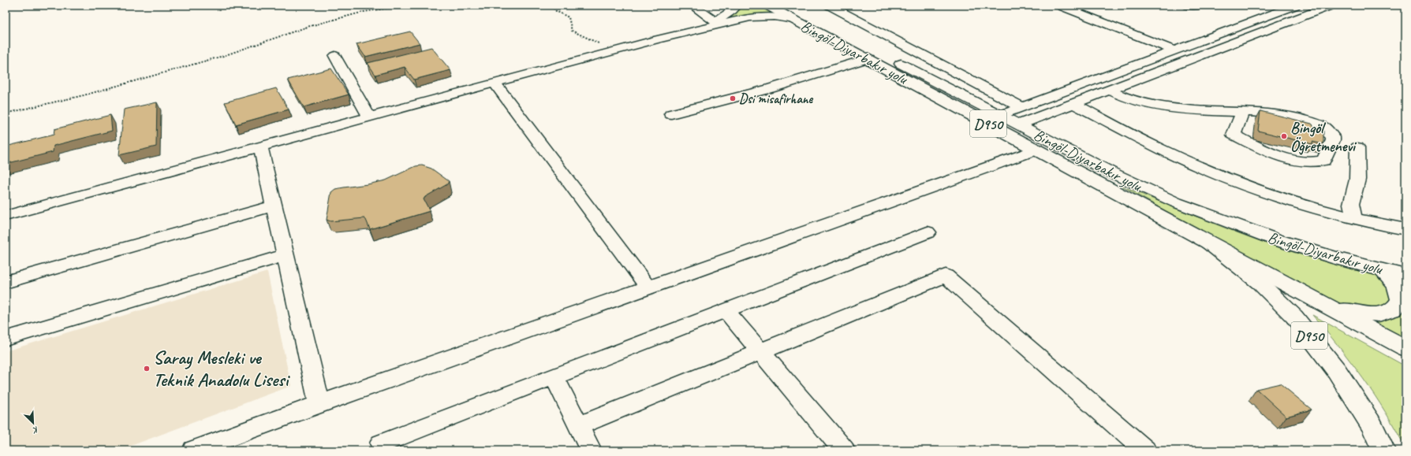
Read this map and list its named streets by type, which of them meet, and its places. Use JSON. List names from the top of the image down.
{
  "streets": {
    "main road": ["Bingöl-Diyarbakır yolu", "D950"]
  },
  "crossings": [
    ["Bingöl-Diyarbakır yolu", "D950"]
  ],
  "places": ["Dsi misafirhane", "Bingöl Öğretmenevi", "Saray Mesleki ve Teknik Anadolu Lisesi"],
  "north": "bottom right"
}
